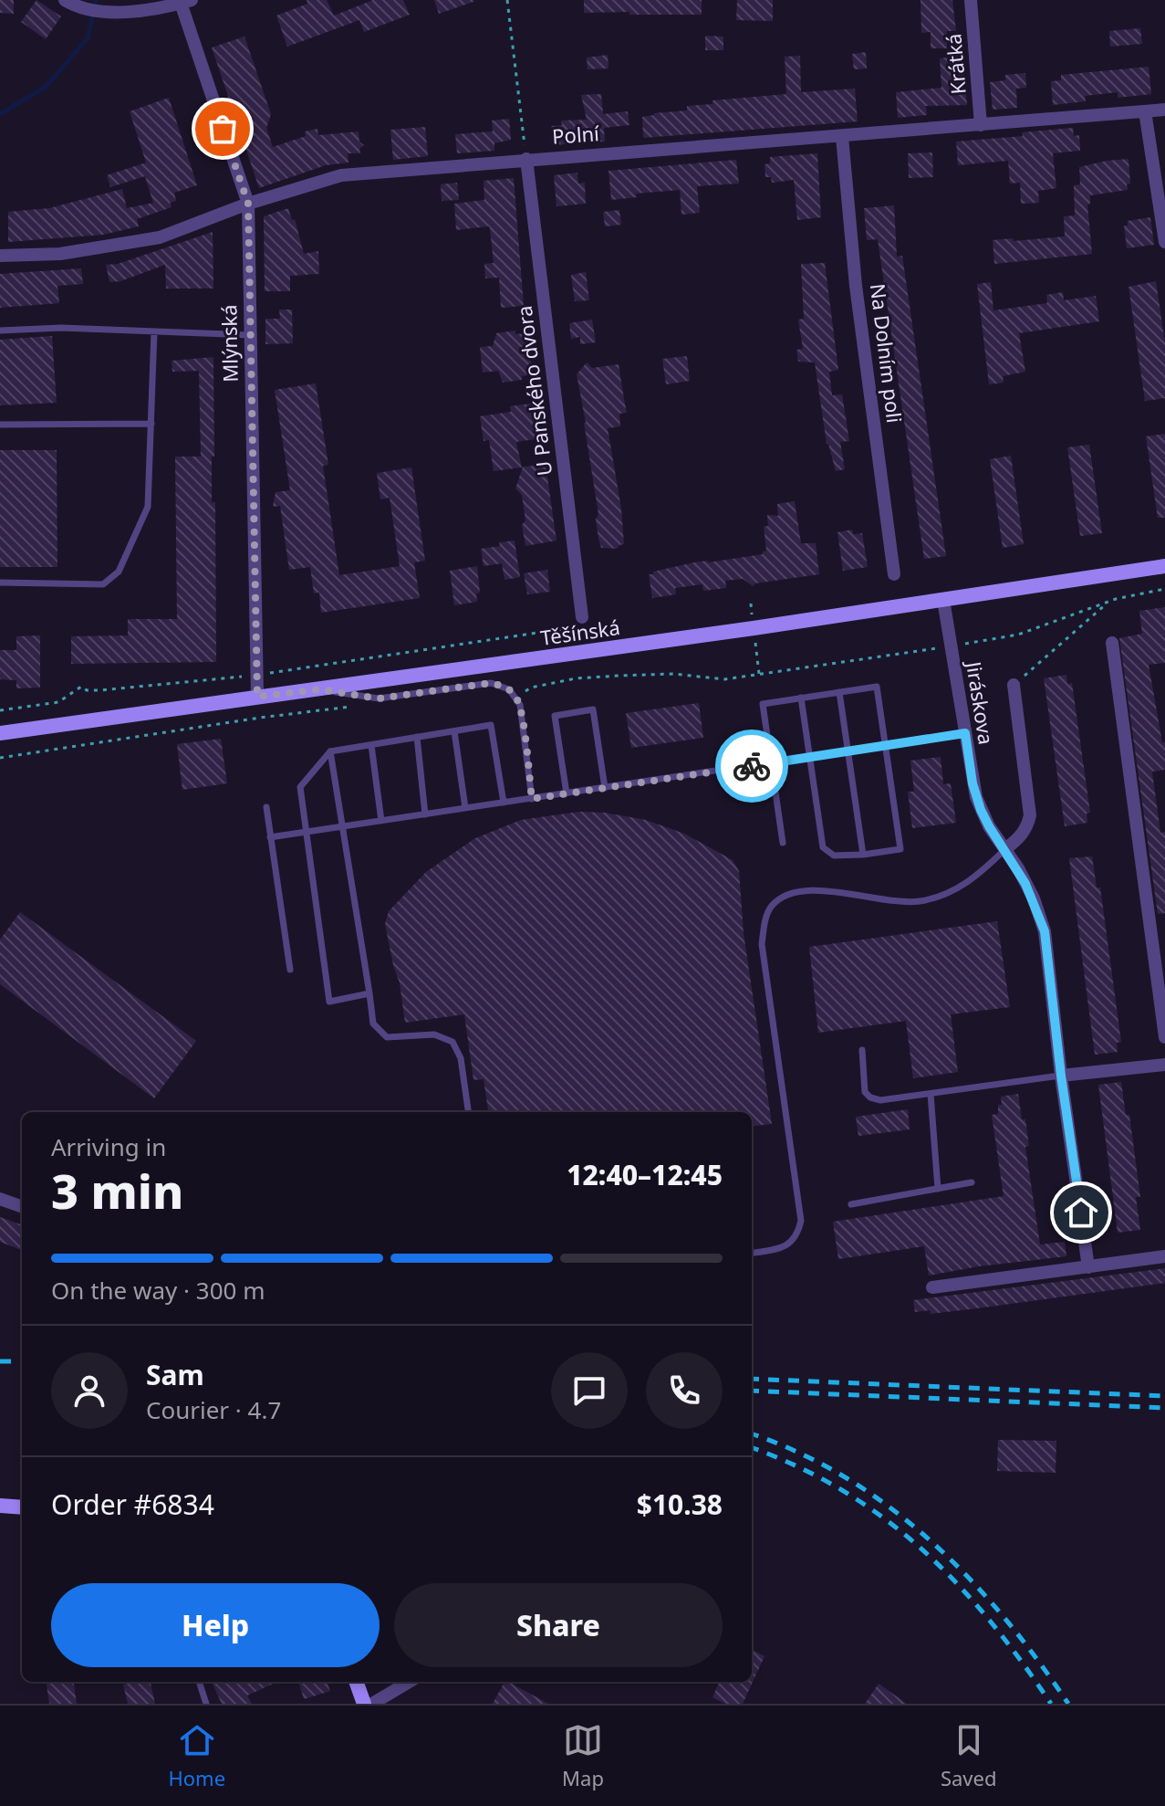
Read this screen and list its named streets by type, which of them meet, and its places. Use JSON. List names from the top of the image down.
{
  "streets": {
    "street": [
      "Krátká",
      "Polní",
      "Mlýnská",
      "Na Dolním poli",
      "U Panského dvora",
      "Těšínská",
      "Jiráskova"
    ]
  },
  "crossings": [
    ["Krátká", "Polní"],
    ["Polní", "Mlýnská"],
    ["Polní", "Na Dolním poli"],
    ["Polní", "U Panského dvora"],
    ["Mlýnská", "Těšínská"],
    ["Těšínská", "Jiráskova"]
  ],
  "page": {
    "heading": ["3 min", "Arriving in", "12:40–12:45"],
    "panel": [
      "Sam",
      "Courier · 4.7",
      "Order #6834",
      "$10.38"
    ],
    "bar": "On the way · 300 m",
    "buttons": ["Help", "Share"],
    "tabs": ["Home", "Map", "Saved"]
  }
}
